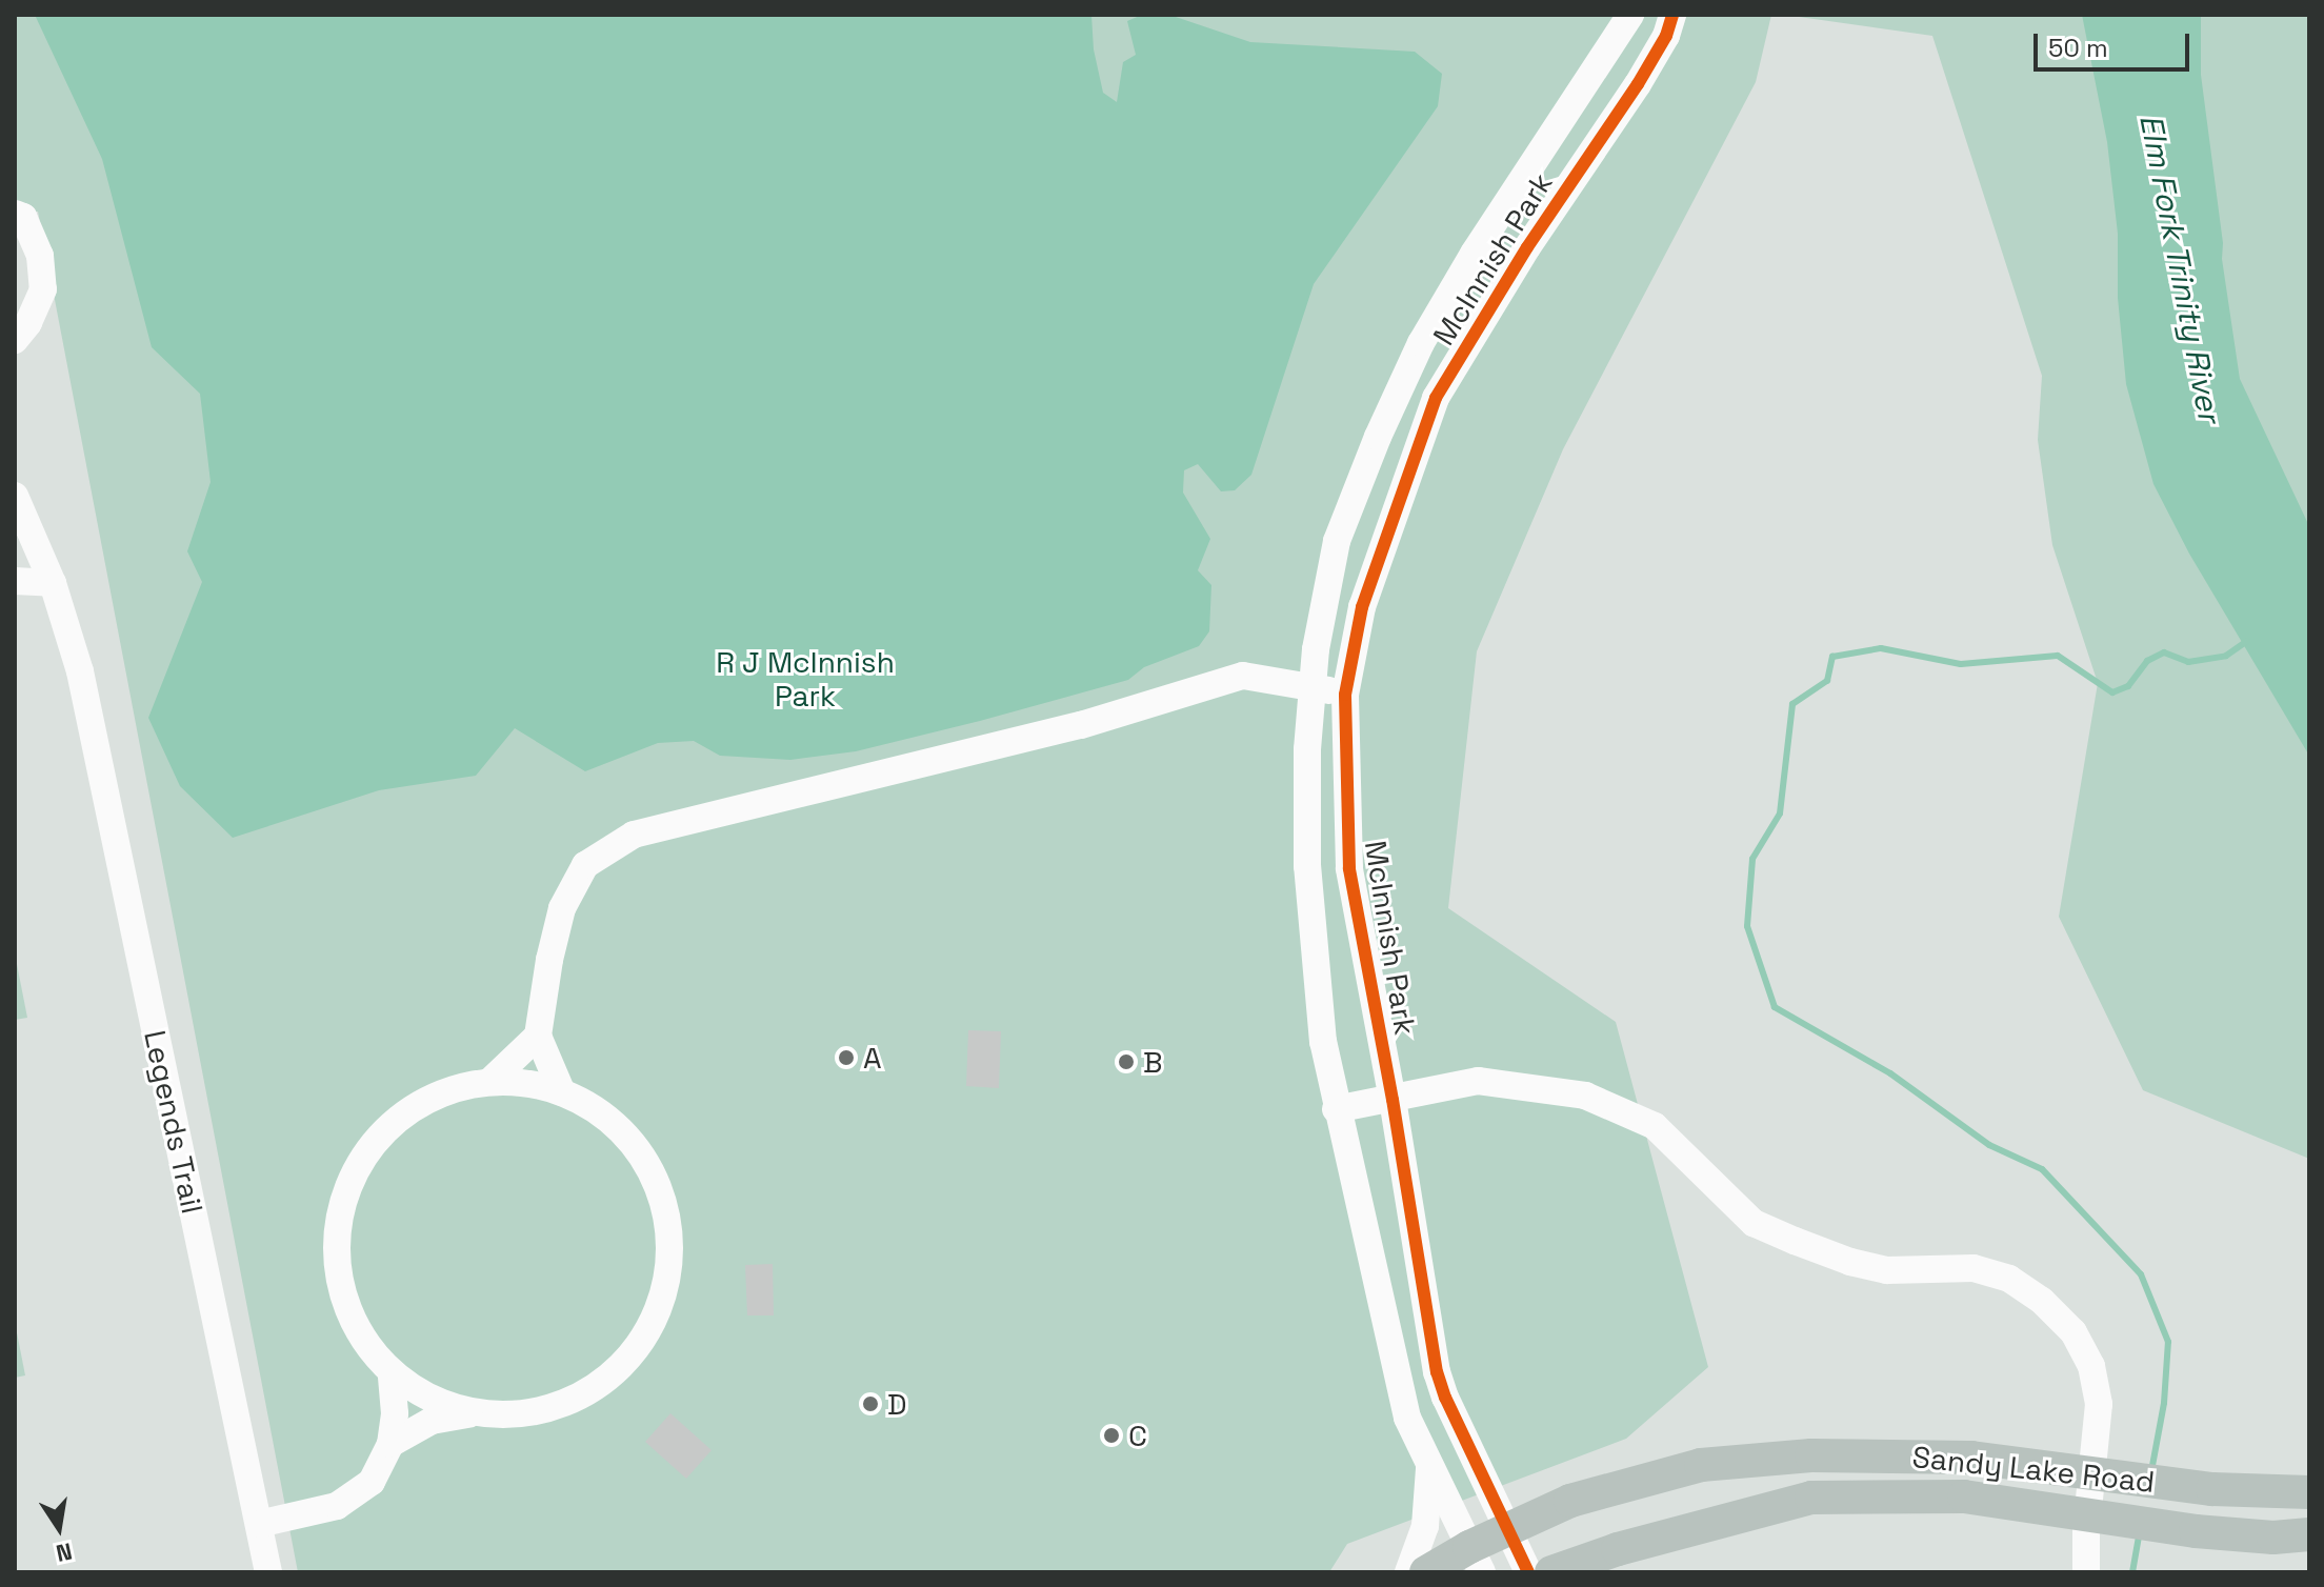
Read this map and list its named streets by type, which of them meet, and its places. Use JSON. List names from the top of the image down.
{
  "streets": {
    "main road": ["Sandy Lake Road"],
    "street": ["McInnish Park", "Legends Trail"]
  },
  "crossings": [
    ["McInnish Park", "Sandy Lake Road"]
  ],
  "water": ["Elm Fork Trinity River"],
  "parks": ["R J McInnish Park"],
  "places": [
    "A",
    "B",
    "D",
    "C"
  ],
  "scale_bar": "50 m",
  "north": "bottom"
}
